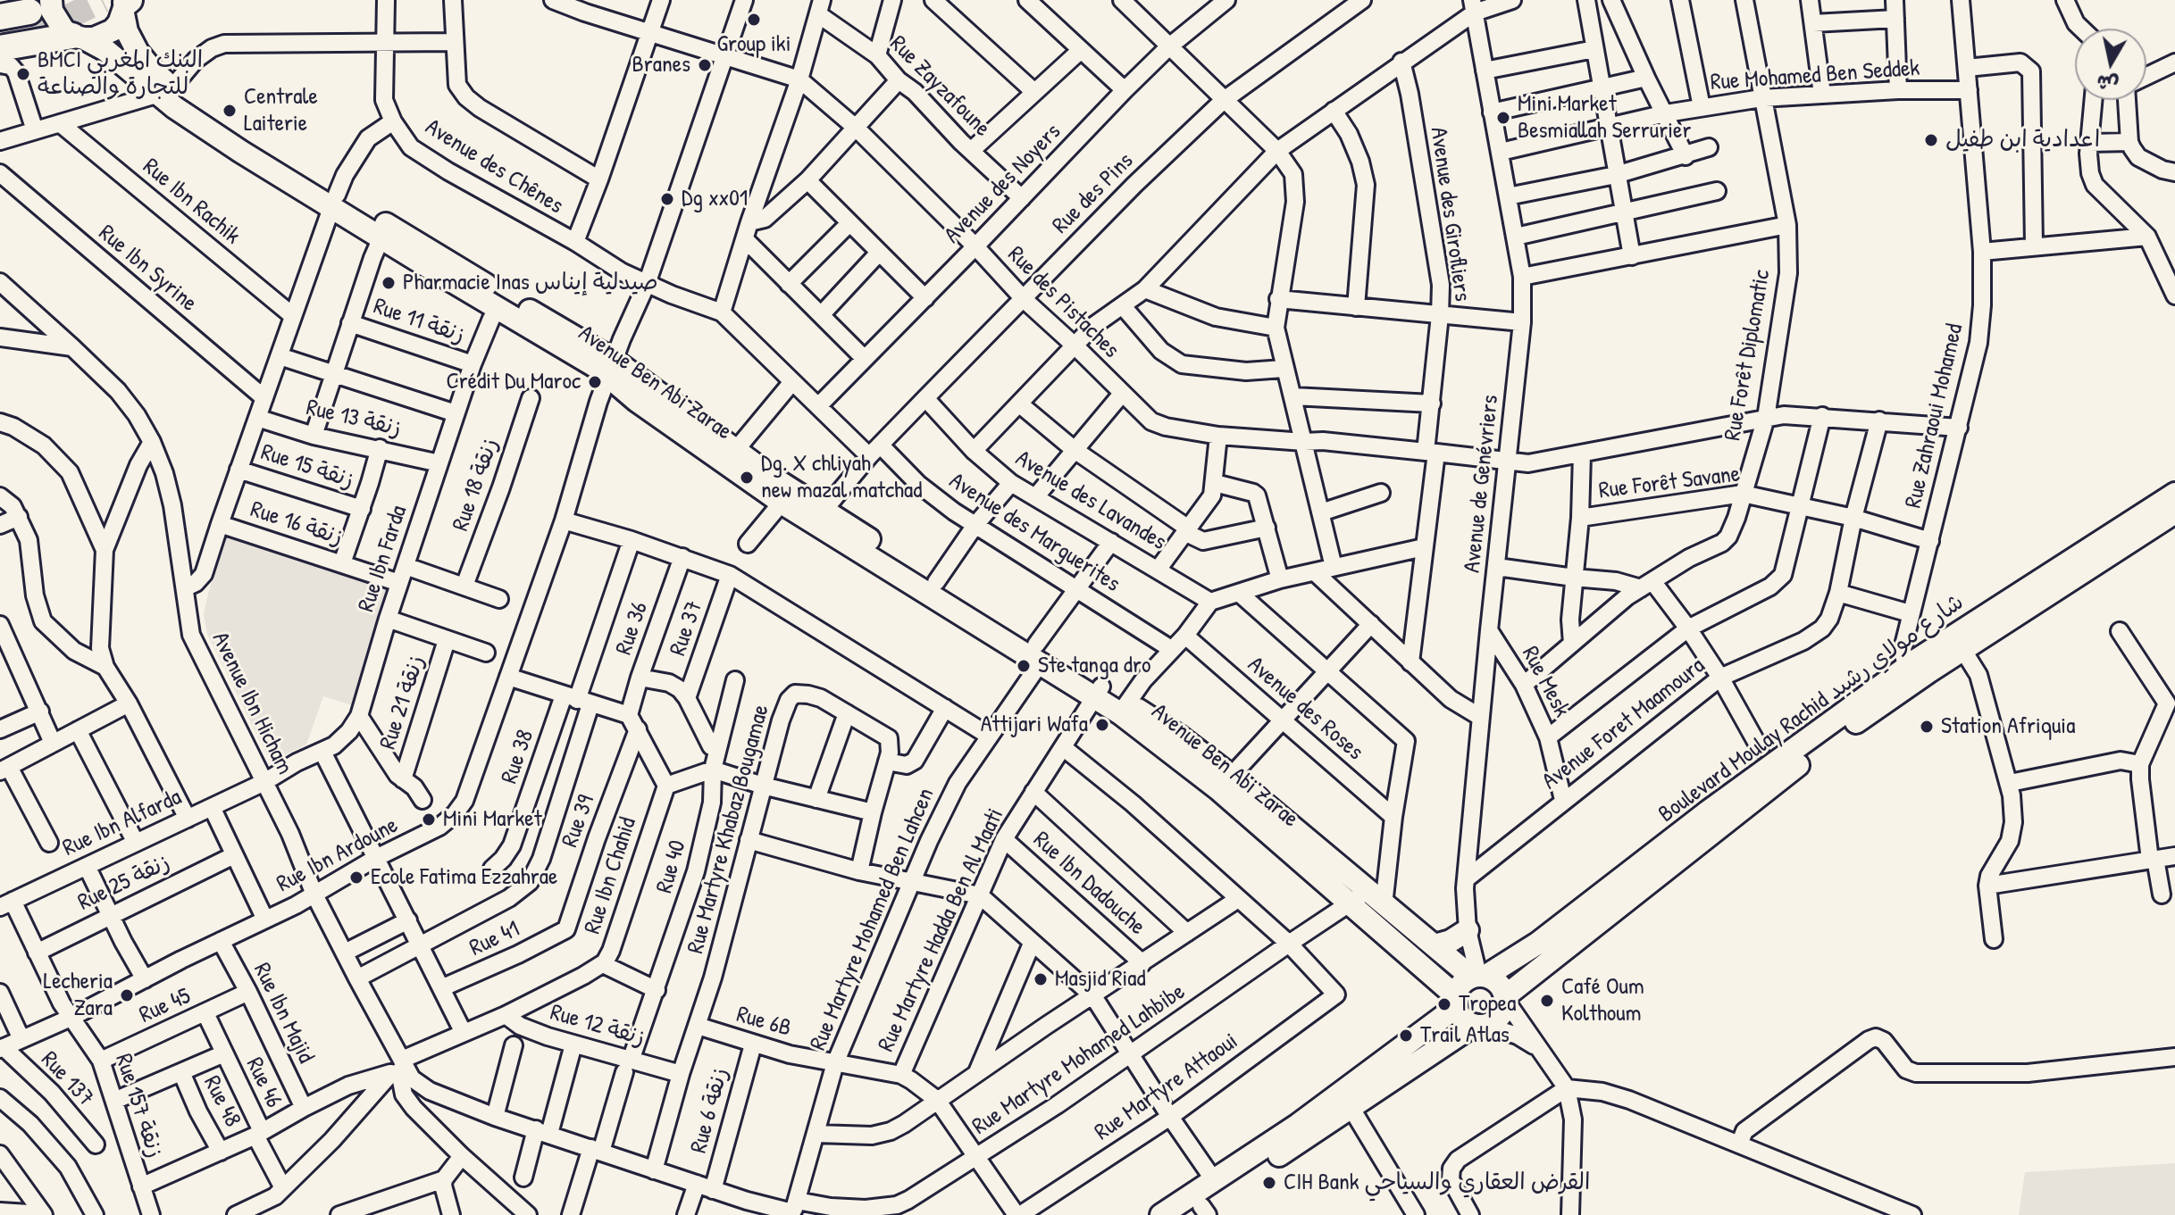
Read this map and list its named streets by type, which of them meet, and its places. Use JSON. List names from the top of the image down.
{
  "streets": {
    "main road": ["Avenue Ben Abi Zarae", "Boulevard Moulay Rachid شارع مولاي رشيد"],
    "street": [
      "Rue Mohamed Ben Seddek",
      "Rue Zayzafoune",
      "Avenue des Chênes",
      "Avenue des Noyers",
      "Rue des Pins",
      "Rue Ibn Rachik",
      "Avenue des Girofliers",
      "Rue Ibn Syrine",
      "Rue des Pistaches",
      "Rue 11 زنقة",
      "Rue Forêt Diplomatic",
      "Rue Zahraoui Mohamed",
      "Rue 13 زنقة",
      "Rue 15 زنقة",
      "Rue Forêt Savane",
      "Avenue de Genévriers",
      "Rue 18 زنقة",
      "Avenue des Lavandes",
      "Rue 16 زنقة",
      "Avenue des Marguerites",
      "Rue Ibn Farda",
      "Rue 36",
      "Rue 37",
      "Rue Mesk",
      "Rue 21 زنقة",
      "Avenue Ibn Hicham",
      "Avenue des Roses",
      "Avenue Foret Maamoura",
      "Rue 38",
      "Rue 39",
      "Rue Ibn Alfarda",
      "Rue Martyre Khabaz Bougamae",
      "Rue Ibn Ardoune",
      "Rue 40",
      "Rue Ibn Chahid",
      "Rue 25 زنقة",
      "Rue Ibn Dadouche",
      "Rue Martyre Mohamed Ben Lahcen",
      "Rue Martyre Hadda Ben Al Maati",
      "Rue 41",
      "Rue 45",
      "Rue Ibn Majid",
      "Rue 6B",
      "Rue 12 زنقة",
      "Rue Martyre Mohamed Lahbibe",
      "Rue 137",
      "Rue 46",
      "Rue Martyre Attaoui",
      "Rue 48",
      "Rue 157 زنقة",
      "Rue 6 زنقة"
    ]
  },
  "crossings": [
    ["Rue Mohamed Ben Seddek", "Rue Forêt Diplomatic"],
    ["Rue Mohamed Ben Seddek", "Rue Zahraoui Mohamed"],
    ["Rue Mohamed Ben Seddek", "Avenue de Genévriers"],
    ["Rue Zayzafoune", "Avenue des Noyers"],
    ["Avenue des Chênes", "Avenue des Marguerites"],
    ["Avenue des Chênes", "Rue Ibn Ardoune"],
    ["Avenue des Noyers", "Rue des Pistaches"],
    ["Avenue des Noyers", "Avenue des Marguerites"],
    ["Rue des Pins", "Rue des Pistaches"],
    ["Rue des Pins", "Avenue Ben Abi Zarae"],
    ["Rue des Pins", "Avenue des Lavandes"],
    ["Rue des Pins", "Avenue des Marguerites"],
    ["Avenue des Girofliers", "Rue des Pistaches"],
    ["Rue des Pistaches", "Rue Forêt Diplomatic"],
    ["Rue des Pistaches", "Rue Zahraoui Mohamed"],
    ["Rue des Pistaches", "Avenue de Genévriers"],
    ["Rue des Pistaches", "Avenue Foret Maamoura"],
    ["Rue des Pistaches", "Rue Ibn Ardoune"],
    ["Rue 11 زنقة", "Rue Ibn Farda"],
    ["Rue Forêt Diplomatic", "Rue Forêt Savane"],
    ["Rue Forêt Diplomatic", "Rue Mesk"],
    ["Avenue Ben Abi Zarae", "Avenue de Genévriers"],
    ["Avenue Ben Abi Zarae", "Rue Ibn Farda"],
    ["Avenue Ben Abi Zarae", "Boulevard Moulay Rachid شارع مولاي رشيد"],
    ["Avenue Ben Abi Zarae", "Rue Ibn Ardoune"],
    ["Avenue Ben Abi Zarae", "Rue Martyre Mohamed Ben Lahcen"],
    ["Avenue Ben Abi Zarae", "Rue Martyre Hadda Ben Al Maati"],
    ["Avenue Ben Abi Zarae", "Rue Martyre Mohamed Lahbibe"],
    ["Rue Zahraoui Mohamed", "Rue Forêt Savane"],
    ["Rue Zahraoui Mohamed", "Boulevard Moulay Rachid شارع مولاي رشيد"],
    ["Rue 13 زنقة", "Rue Ibn Farda"],
    ["Rue Forêt Savane", "Avenue Foret Maamoura"],
    ["Avenue de Genévriers", "Rue Mesk"],
    ["Avenue de Genévriers", "Boulevard Moulay Rachid شارع مولاي رشيد"],
    ["Avenue de Genévriers", "Avenue Foret Maamoura"],
    ["Avenue des Lavandes", "Rue Martyre Mohamed Ben Lahcen"],
    ["Rue 16 زنقة", "Rue Ibn Farda"],
    ["Avenue des Marguerites", "Rue Martyre Mohamed Ben Lahcen"],
    ["Rue Ibn Farda", "Avenue Ibn Hicham"],
    ["Rue Ibn Farda", "Rue Ibn Alfarda"],
    ["Rue 36", "Rue 39"],
    ["Rue Mesk", "Avenue Foret Maamoura"],
    ["Avenue Ibn Hicham", "Rue Ibn Alfarda"],
    ["Avenue Ibn Hicham", "Rue Ibn Ardoune"],
    ["Avenue Ibn Hicham", "Rue Ibn Chahid"],
    ["Avenue Ibn Hicham", "Rue Martyre Mohamed Lahbibe"],
    ["Rue 39", "Rue 41"],
    ["Rue Ibn Alfarda", "Rue 157 زنقة"],
    ["Rue Martyre Khabaz Bougamae", "Rue 6B"],
    ["Rue Martyre Khabaz Bougamae", "Rue 12 زنقة"],
    ["Rue Martyre Khabaz Bougamae", "Rue Martyre Mohamed Lahbibe"],
    ["Rue Ibn Ardoune", "Rue Ibn Majid"],
    ["Rue Ibn Ardoune", "Rue 137"],
    ["Rue Ibn Ardoune", "Rue 157 زنقة"],
    ["Rue 40", "Rue 12 زنقة"],
    ["Rue 40", "Rue Martyre Mohamed Lahbibe"],
    ["Rue Ibn Chahid", "Rue Ibn Majid"],
    ["Rue Ibn Chahid", "Rue 12 زنقة"],
    ["Rue Ibn Chahid", "Rue Martyre Mohamed Lahbibe"],
    ["Rue Ibn Chahid", "Rue 46"],
    ["Rue Ibn Chahid", "Rue 48"],
    ["Rue Ibn Chahid", "Rue 157 زنقة"],
    ["Rue 25 زنقة", "Rue 157 زنقة"],
    ["Rue Ibn Dadouche", "Rue Martyre Hadda Ben Al Maati"],
    ["Rue Martyre Mohamed Ben Lahcen", "Rue 6B"],
    ["Rue Martyre Mohamed Ben Lahcen", "Rue Martyre Mohamed Lahbibe"],
    ["Rue Martyre Hadda Ben Al Maati", "Rue 6B"],
    ["Rue Martyre Hadda Ben Al Maati", "Rue Martyre Mohamed Lahbibe"],
    ["Rue Martyre Hadda Ben Al Maati", "Rue Martyre Attaoui"],
    ["Rue 45", "Rue Ibn Majid"],
    ["Rue 45", "Rue 46"],
    ["Rue 45", "Rue 157 زنقة"],
    ["Rue 6B", "Rue 6 زنقة"],
    ["Rue Martyre Mohamed Lahbibe", "Rue Martyre Attaoui"],
    ["Rue Martyre Mohamed Lahbibe", "Rue 6 زنقة"]
  ],
  "places": [
    "Group iki",
    "Branes",
    "BMCI البنك المغربي للتجارة والصناعة",
    "Centrale Laiterie",
    "Mini Market Besmiallah Serrurier",
    "اعدادية ابن طفيل",
    "Dg xx01",
    "Pharmacie Inas صيدلية إيناس",
    "Crédit Du Maroc",
    "Dg. X chliyah new mazal matchad",
    "Ste tanga dro",
    "Attijari Wafa",
    "Station Afriquia",
    "Mini Market",
    "Ecole Fatima Ezzahrae",
    "Masjid Riad",
    "Lecheria Zara",
    "Café Oum Kolthoum",
    "Tropea",
    "Trail Atlas",
    "CIH Bank القرض العقاري والسياحي"
  ],
  "north": "bottom"
}
